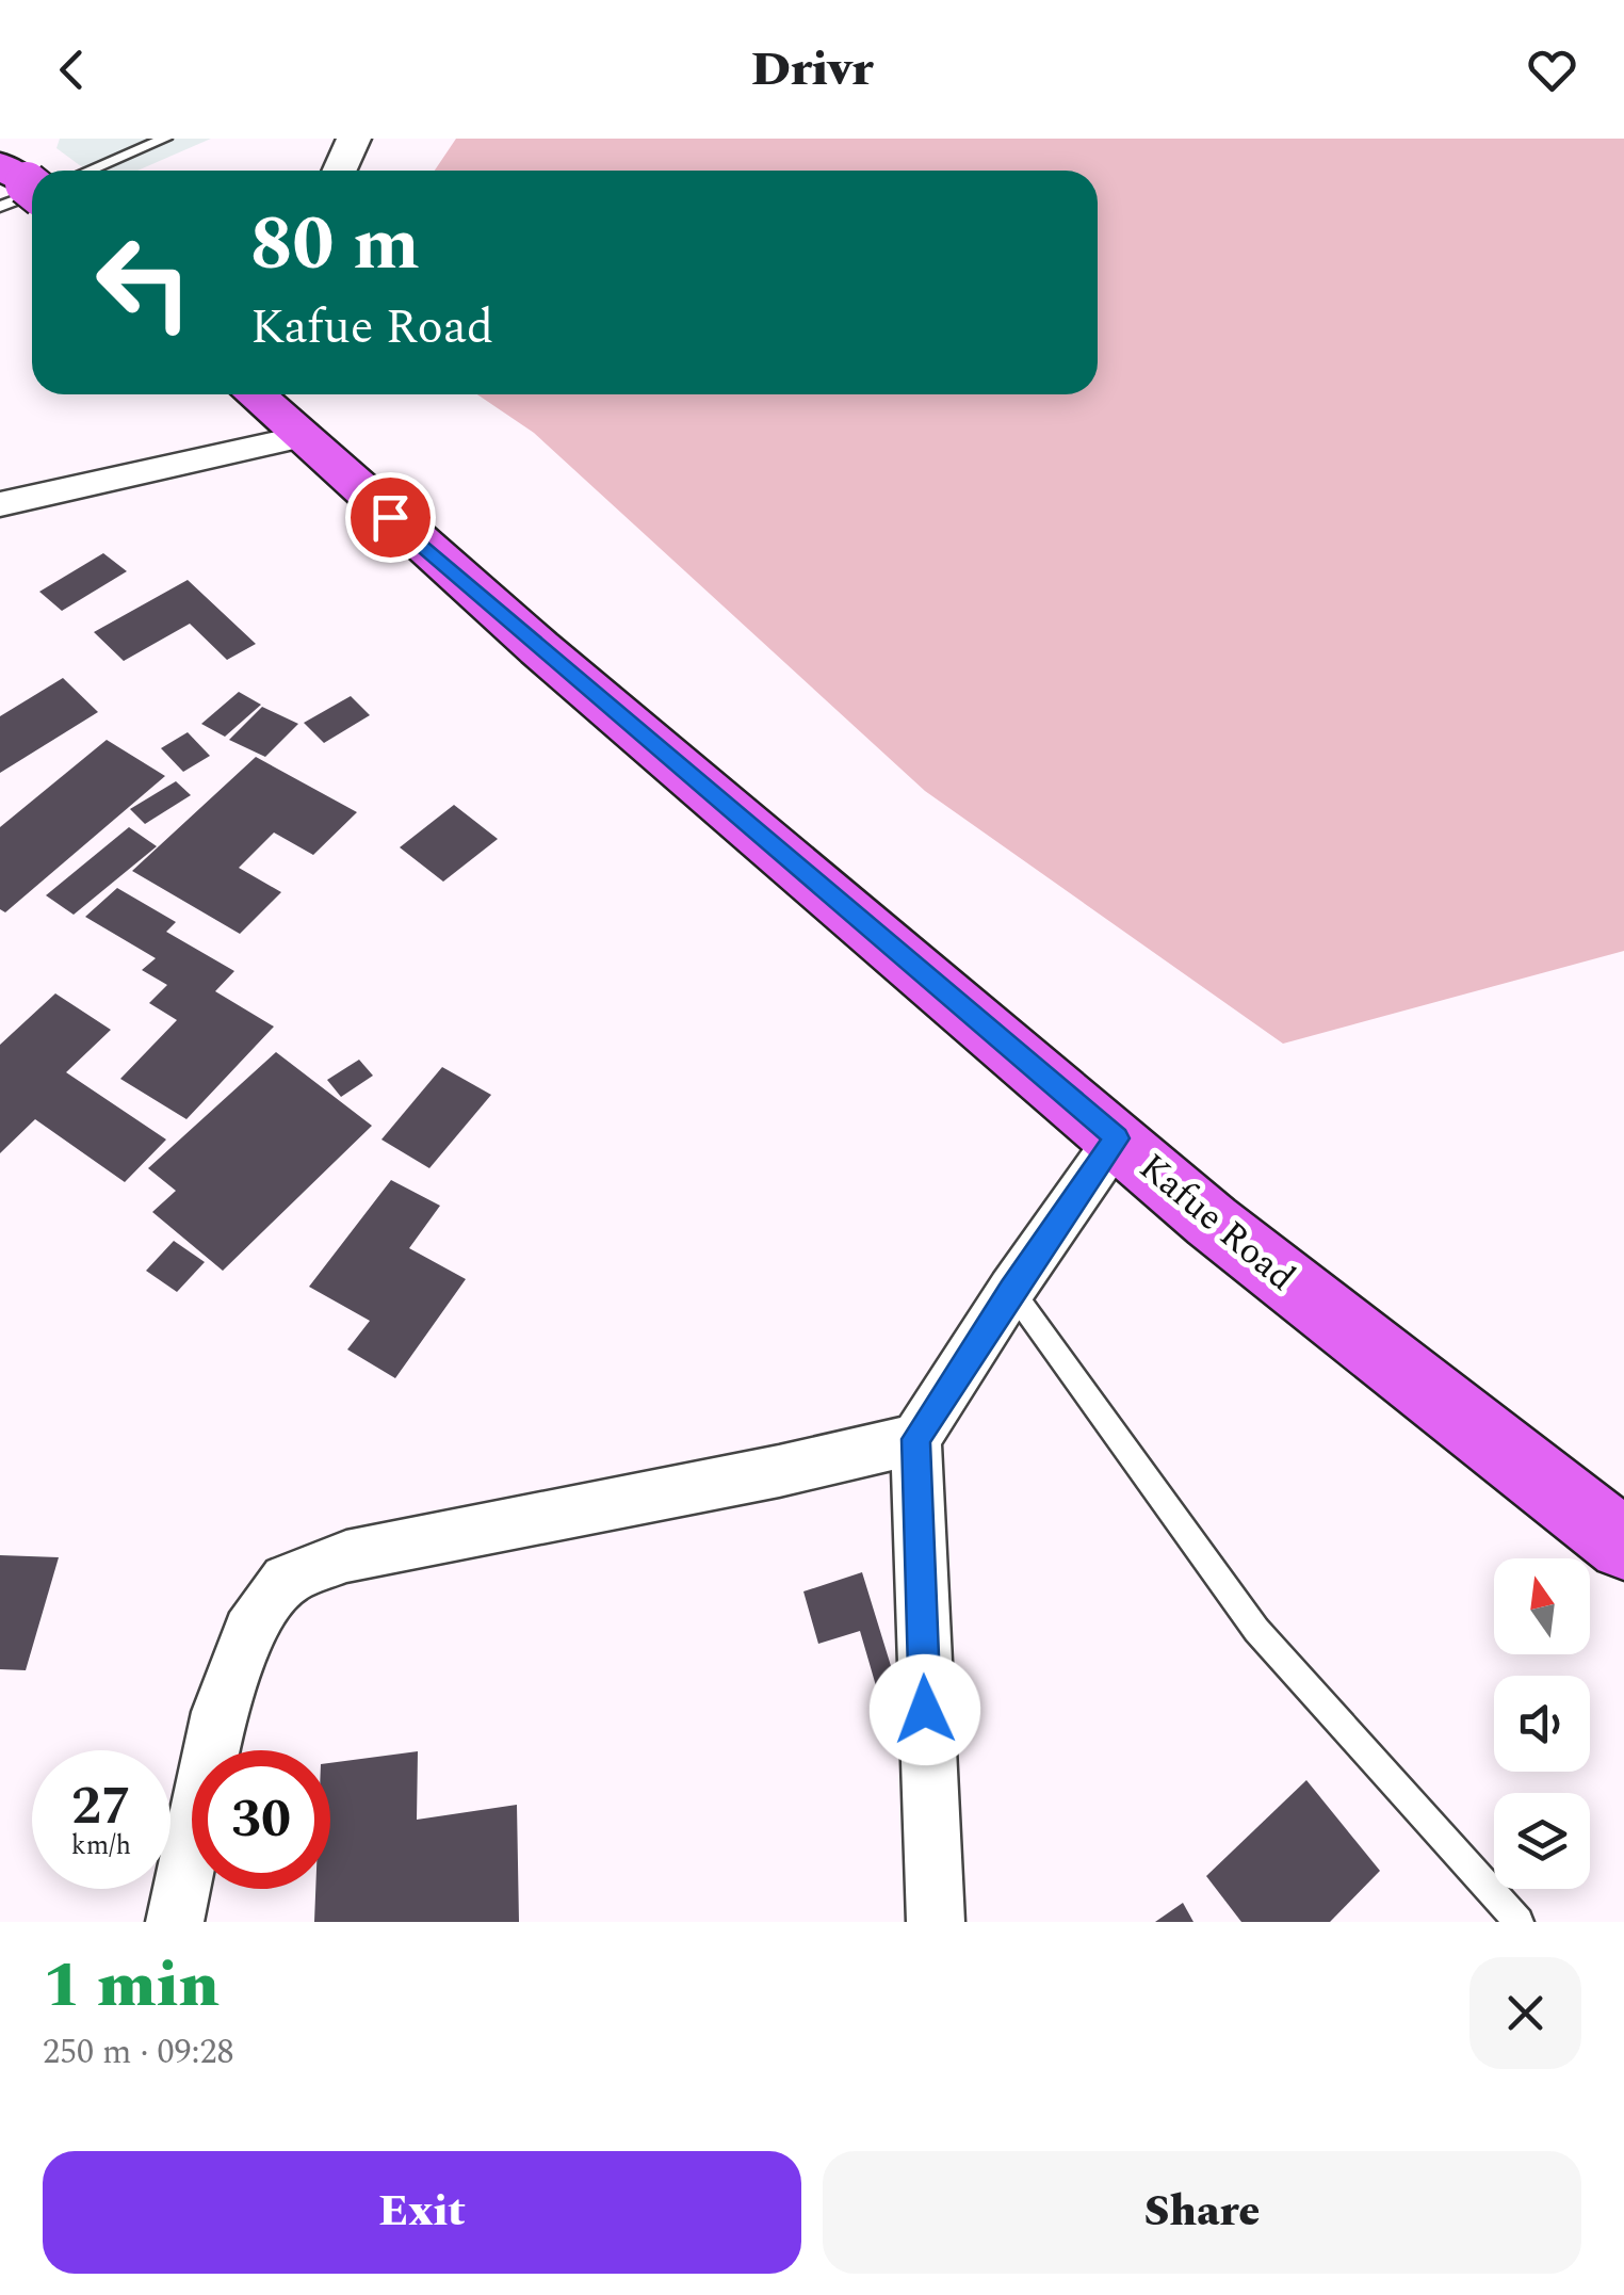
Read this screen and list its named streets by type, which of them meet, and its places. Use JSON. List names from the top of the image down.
{
  "streets": {
    "highway": ["Kafue Road"]
  },
  "north": "top",
  "page": {
    "header": "Drivr",
    "turn": ["80 m", "Kafue Road"],
    "speed": "27 km/h",
    "limit": "30",
    "heading": ["1 min", "250 m · 09:28"],
    "buttons": ["Exit", "Share"]
  }
}
